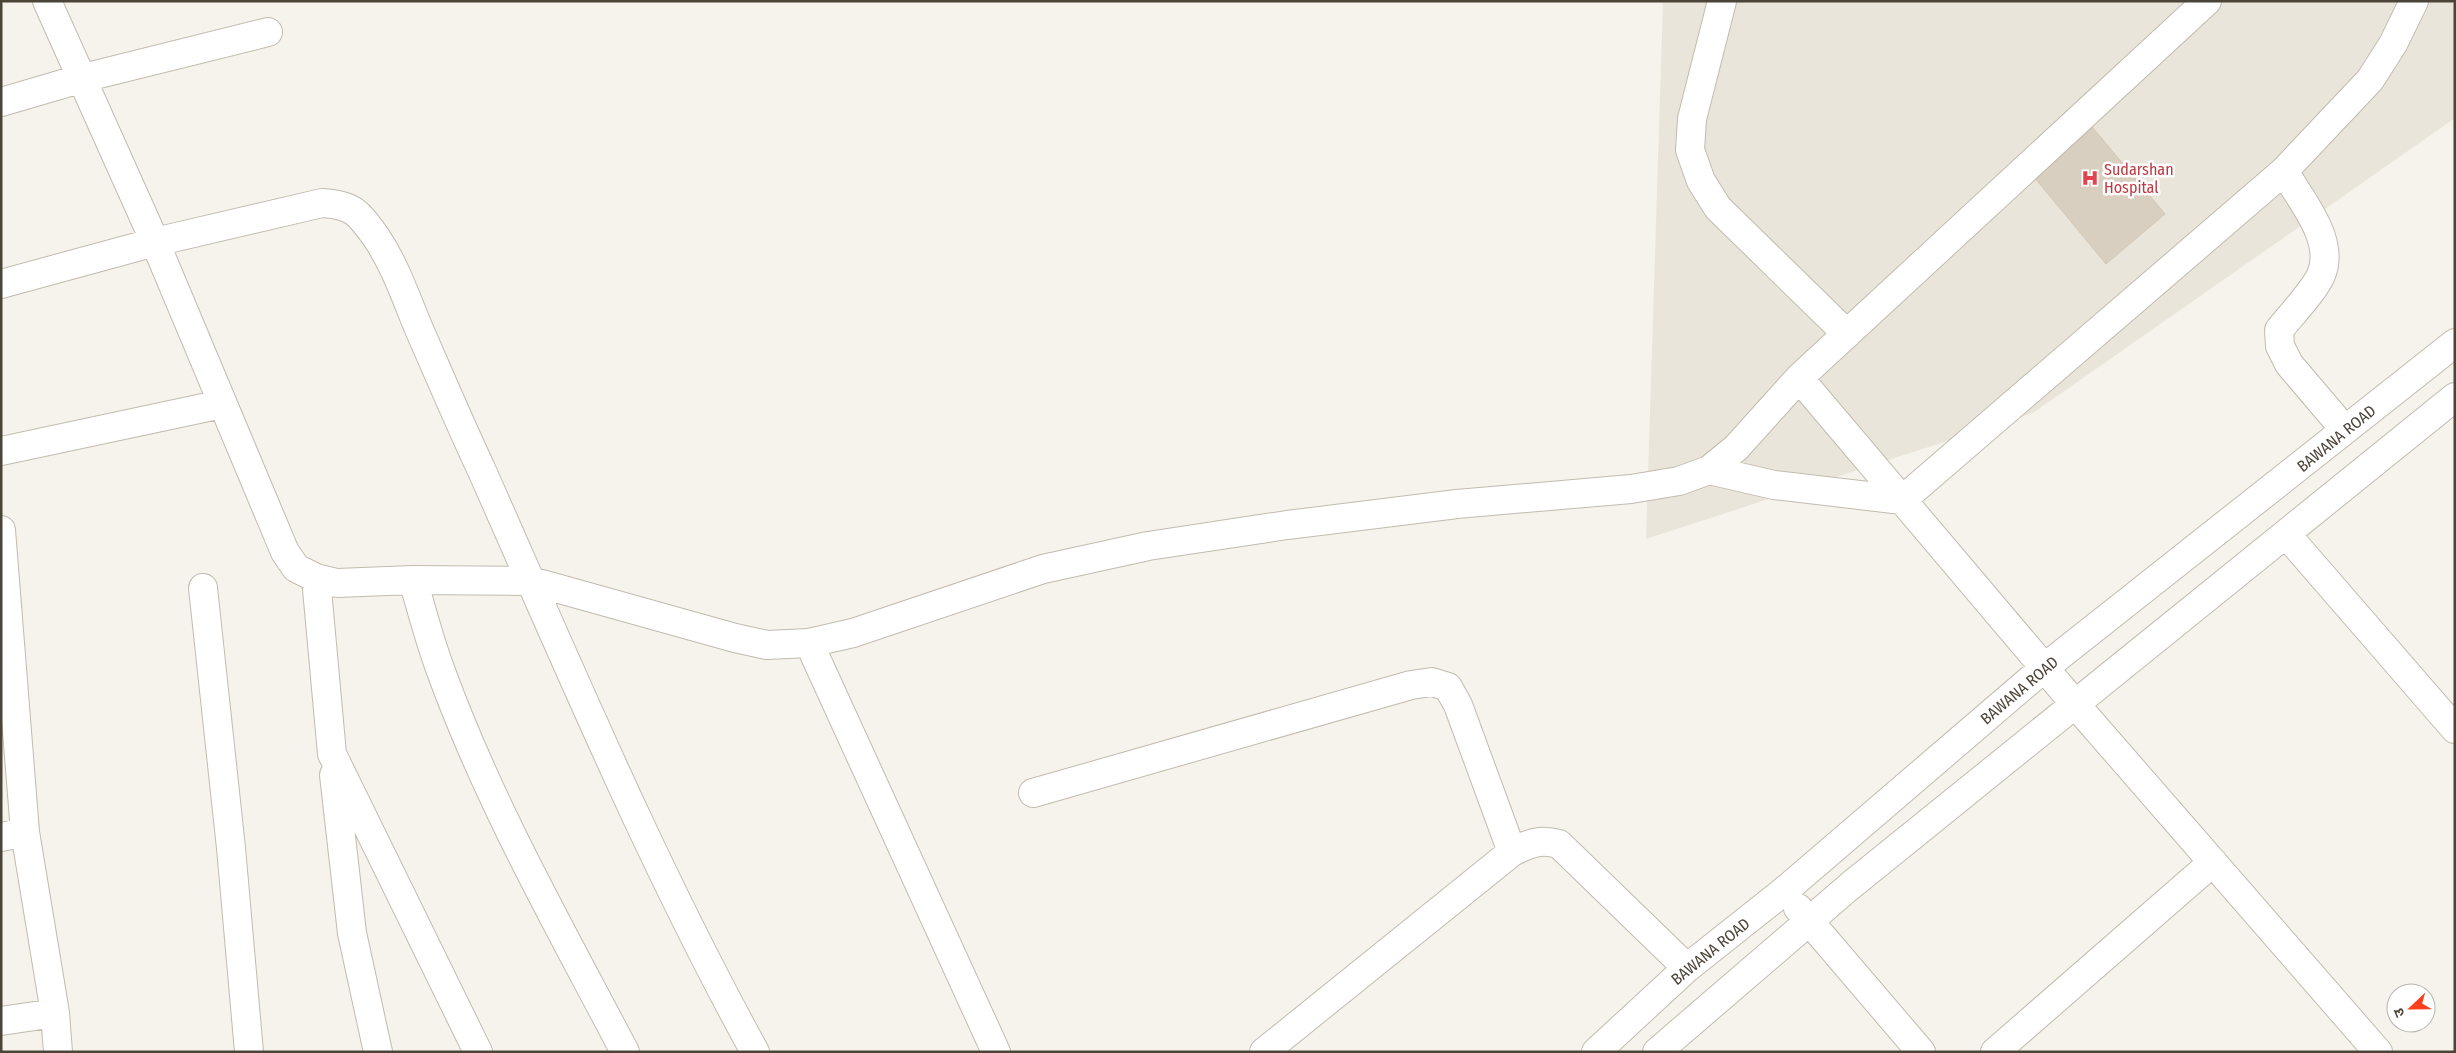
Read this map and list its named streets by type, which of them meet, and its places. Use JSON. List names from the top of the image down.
{
  "streets": {
    "street": ["BAWANA ROAD"]
  },
  "places": {
    "hospital": ["Sudarshan Hospital"]
  },
  "north": "left"
}
